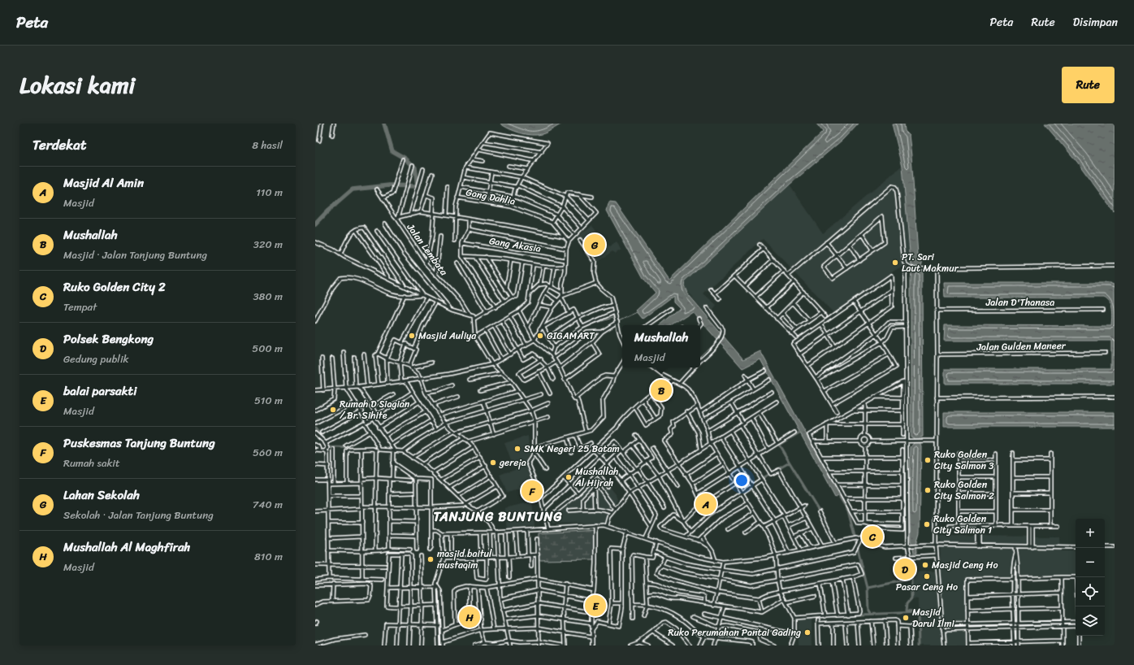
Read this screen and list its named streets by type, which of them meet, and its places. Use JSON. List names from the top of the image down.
{
  "streets": {
    "street": [
      "Gang Dahlia",
      "Gang Akasia",
      "Jalan Lembata",
      "Jalan D'Thanasa",
      "Jalan Gulden Maneer"
    ]
  },
  "districts": ["TANJUNG BUNTUNG"],
  "places": [
    "PT. Sari Laut Makmur",
    "Masjid Auliya",
    "GIGAMART",
    "Rumah D Siagian / Br. Sihite",
    "SMK Negeri 25 Batam",
    "Ruko Golden City Salmon 3",
    "gereja",
    "Mushallah Al Hijrah",
    "Ruko Golden City Salmon 2",
    "Ruko Golden City Salmon 1",
    "masjid baitul mustaqim",
    "Masjid Ceng Ho",
    "Pasar Ceng Ho",
    "Masjid Darul Ilmi",
    "Ruko Perumahan Pantai Gading"
  ],
  "page": {
    "header": "Peta",
    "nav": ["Peta", "Rute", "Disimpan"],
    "title": "Lokasi kami",
    "buttons": "Rute",
    "heading": ["Terdekat", "8 hasil"],
    "list": [
      {
        "mark": "A",
        "name": "Masjid Al Amin",
        "note": "Masjid",
        "value": "110 m"
      },
      {
        "mark": "B",
        "name": "Mushallah",
        "note": "Masjid · Jalan Tanjung Buntung",
        "value": "320 m"
      },
      {
        "mark": "C",
        "name": "Ruko Golden City 2",
        "note": "Tempat",
        "value": "380 m"
      },
      {
        "mark": "D",
        "name": "Polsek Bengkong",
        "note": "Gedung publik",
        "value": "500 m"
      },
      {
        "mark": "E",
        "name": "balai parsakti",
        "note": "Masjid",
        "value": "510 m"
      },
      {
        "mark": "F",
        "name": "Puskesmas Tanjung Buntung",
        "note": "Rumah sakit",
        "value": "560 m"
      },
      {
        "mark": "G",
        "name": "Lahan Sekolah",
        "note": "Sekolah · Jalan Tanjung Buntung",
        "value": "740 m"
      },
      {
        "mark": "H",
        "name": "Mushallah Al Maghfirah",
        "note": "Masjid",
        "value": "810 m"
      }
    ],
    "pins": [
      "G",
      "B",
      "F",
      "A",
      "C",
      "D",
      "E",
      "H"
    ],
    "popup": ["Mushallah", "Masjid"],
    "map_buttons": ["+", "−"]
  }
}
